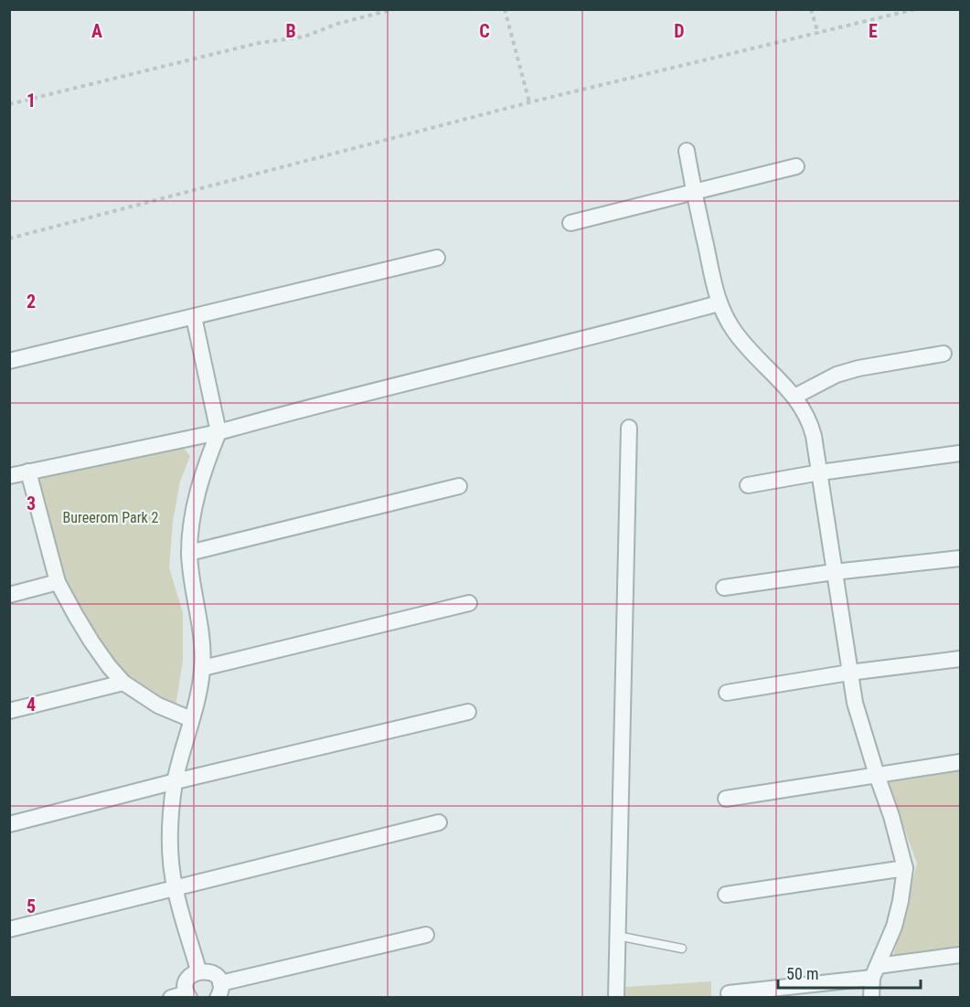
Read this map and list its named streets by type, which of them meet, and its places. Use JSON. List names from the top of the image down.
{
  "parks": ["Bureerom Park 2"],
  "scale_bar": "50 m",
  "grid": {
    "columns": [
      "A",
      "B",
      "C",
      "D",
      "E"
    ],
    "rows": [
      "1",
      "2",
      "3",
      "4",
      "5"
    ]
  }
}
